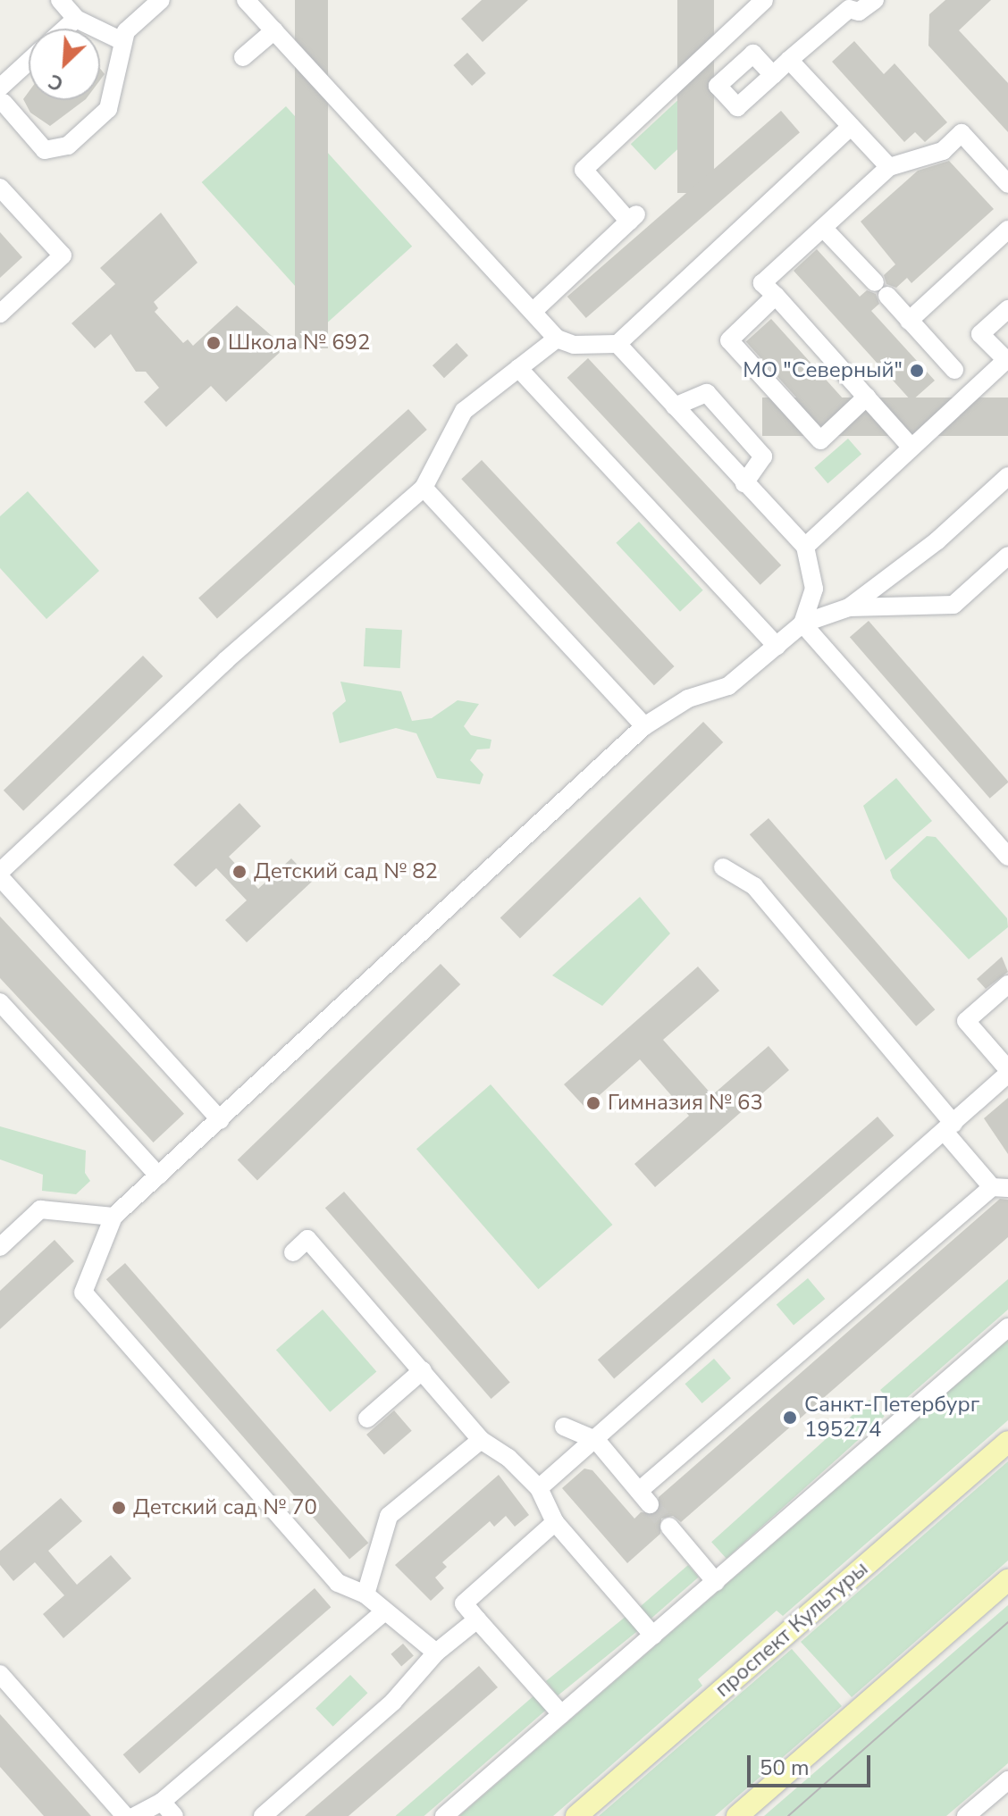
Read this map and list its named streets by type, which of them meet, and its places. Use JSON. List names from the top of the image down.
{
  "streets": {
    "main road": ["проспект Культуры"]
  },
  "places": [
    "Школа № 692",
    "МО \"Северный\"",
    "Детский сад № 82",
    "Гимназия № 63",
    "Санкт-Петербург 195274",
    "Детский сад № 70"
  ],
  "scale_bar": "50 m",
  "north": "bottom left"
}
